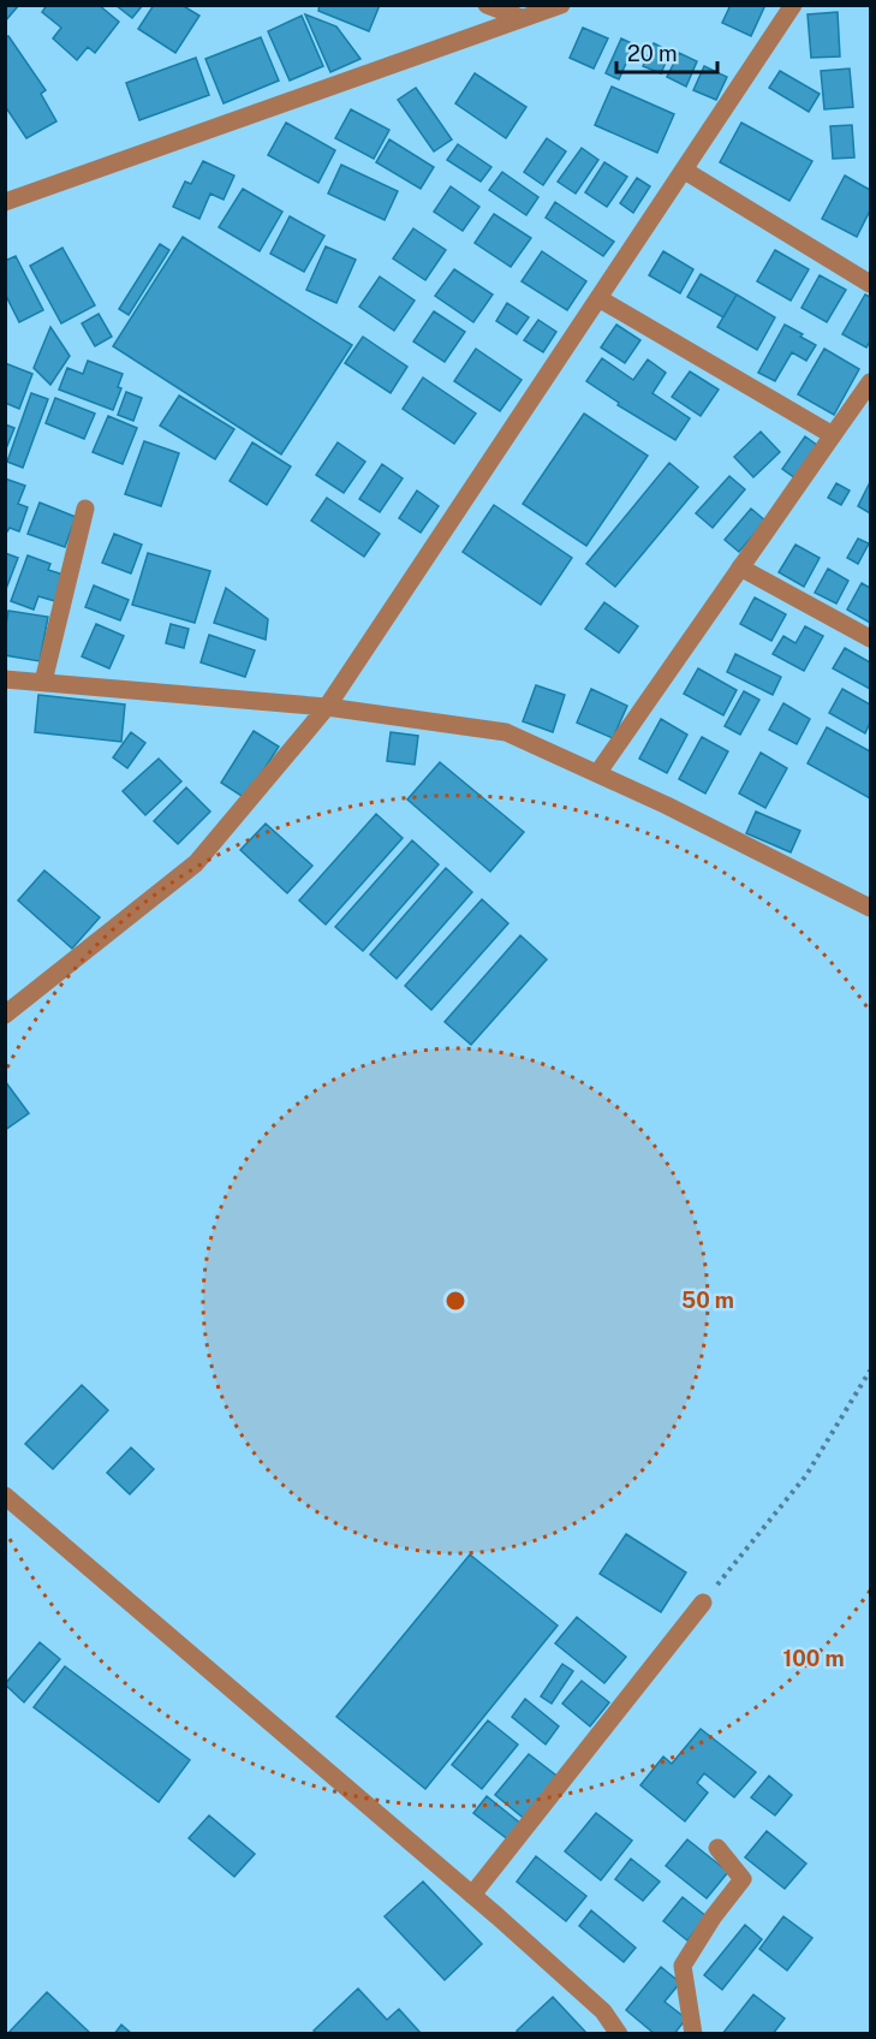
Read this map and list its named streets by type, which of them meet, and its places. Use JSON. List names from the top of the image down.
{
  "scale_bar": "20 m",
  "rings": ["50 m", "100 m"]
}
